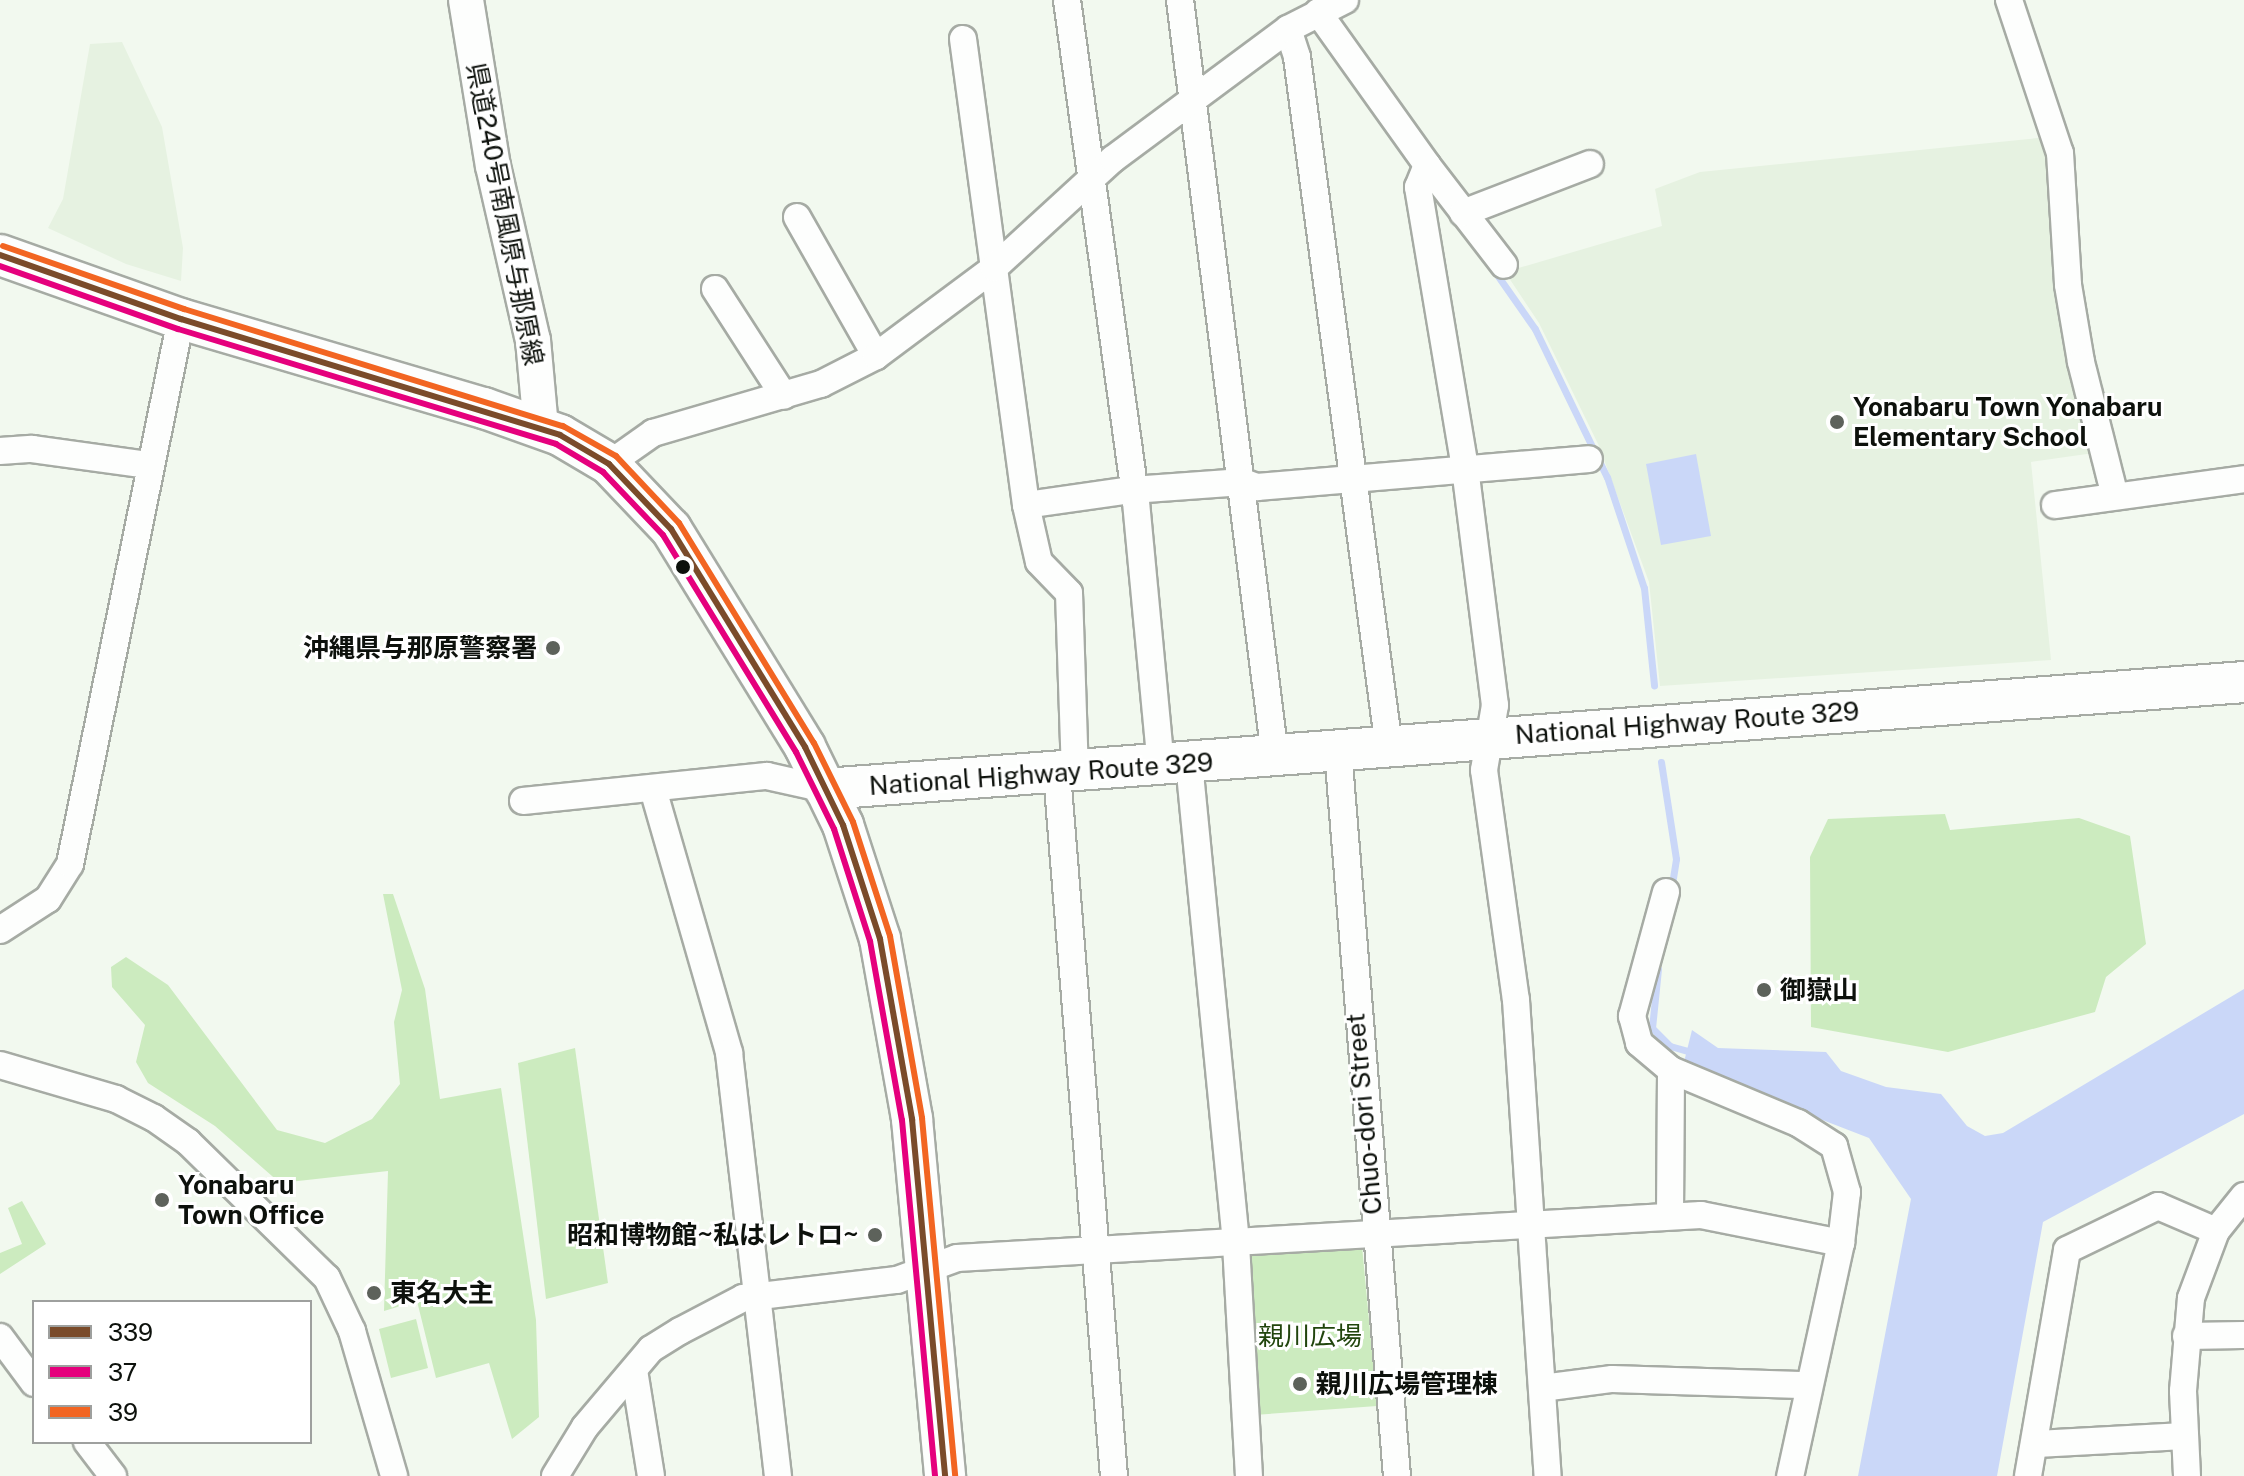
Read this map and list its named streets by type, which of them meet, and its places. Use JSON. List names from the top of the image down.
{
  "streets": {
    "highway": ["National Highway Route 329"],
    "main road": ["県道240号南風原与那原線"],
    "street": ["Chuo-dori Street"]
  },
  "crossings": [
    ["National Highway Route 329", "Chuo-dori Street"]
  ],
  "parks": ["親川広場"],
  "places": [
    "Yonabaru Town Yonabaru Elementary School",
    "沖縄県与那原警察署",
    "御嶽山",
    "Yonabaru Town Office",
    "昭和博物館~私はレトロ~",
    "東名大主",
    "親川広場管理棟"
  ],
  "lines": ["transit line 39", "transit line 339", "transit line 37"],
  "legend": ["339", "37", "39"]
}
